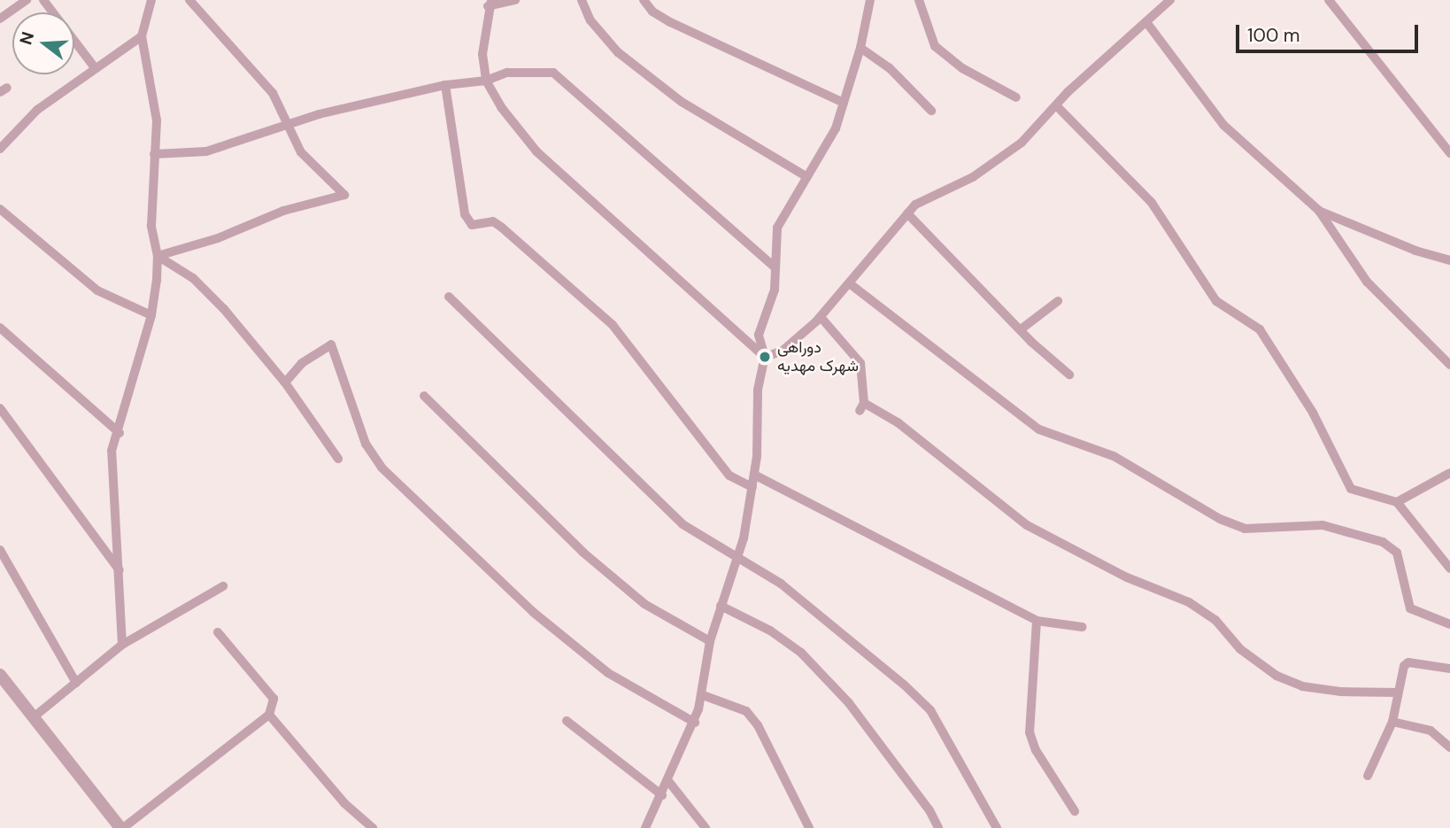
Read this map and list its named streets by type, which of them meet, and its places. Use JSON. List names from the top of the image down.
{
  "places": ["دوراهی شهرک مهدیه"],
  "scale_bar": "100 m",
  "north": "left"
}
